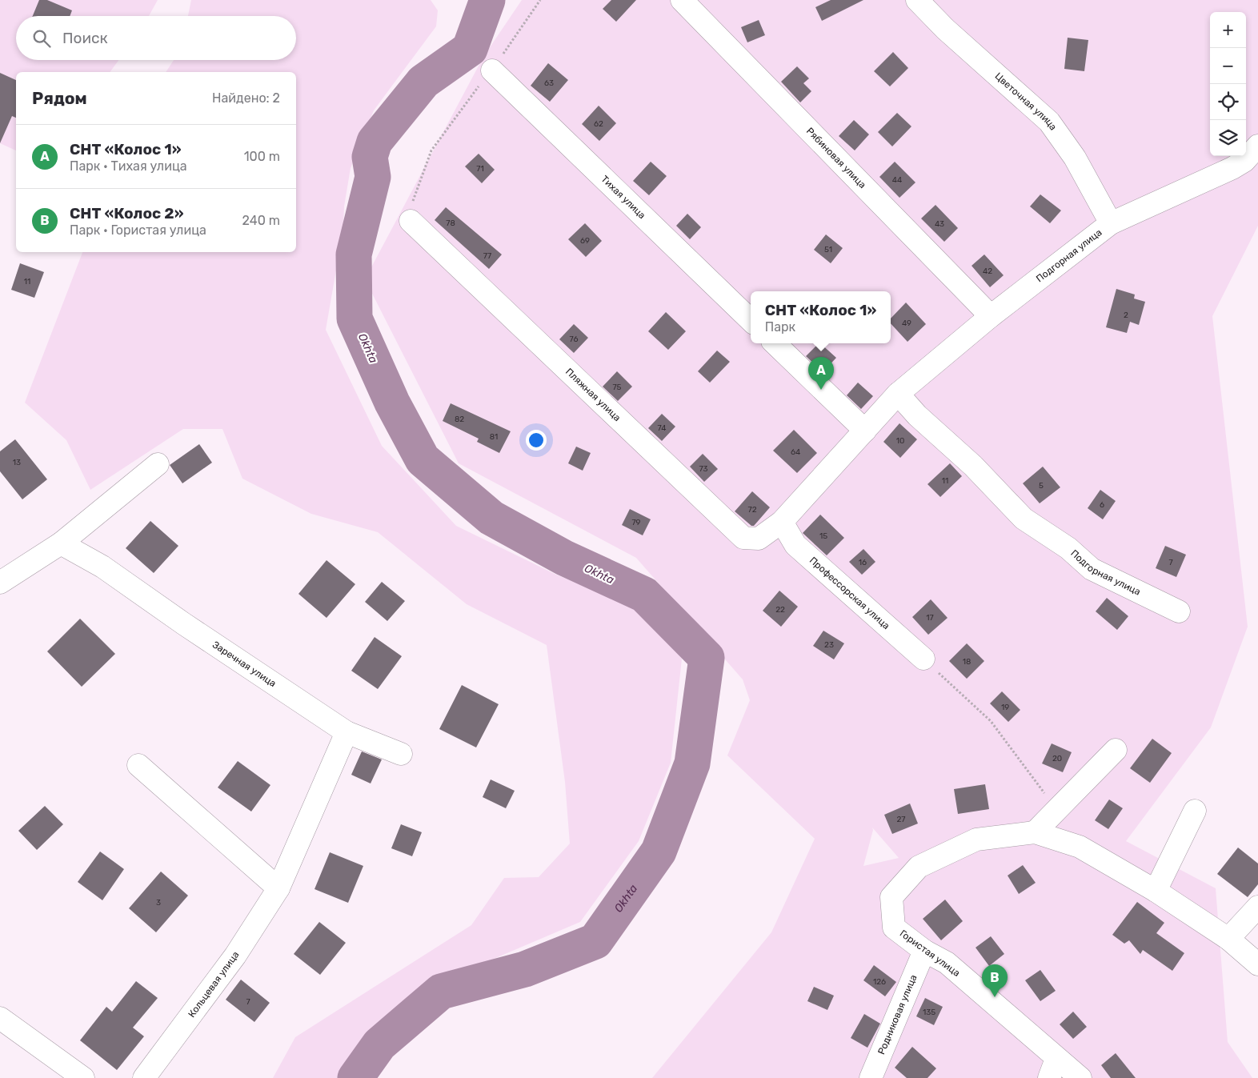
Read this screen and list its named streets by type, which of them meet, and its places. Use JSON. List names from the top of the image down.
{
  "streets": {
    "street": [
      "Цветочная улица",
      "Рябиновая улица",
      "Тихая улица",
      "Подгорная улица",
      "Пляжная улица",
      "Профессорская улица",
      "Заречная улица",
      "Гористая улица",
      "Кольцевая улица",
      "Родниковая улица"
    ]
  },
  "crossings": [
    ["Цветочная улица", "Подгорная улица"],
    ["Рябиновая улица", "Подгорная улица"],
    ["Подгорная улица", "Пляжная улица"],
    ["Подгорная улица", "Профессорская улица"],
    ["Пляжная улица", "Профессорская улица"],
    ["Гористая улица", "Родниковая улица"]
  ],
  "water": ["Okhta"],
  "house_numbers": [
    "63",
    "62",
    "71",
    "44",
    "78",
    "43",
    "69",
    "51",
    "77",
    "42",
    "11",
    "2",
    "49",
    "76",
    "75",
    "82",
    "74",
    "81",
    "10",
    "64",
    "13",
    "73",
    "11",
    "5",
    "6",
    "72",
    "79",
    "15",
    "16",
    "7",
    "22",
    "17",
    "23",
    "18",
    "19",
    "20",
    "27",
    "3",
    "126",
    "7",
    "135"
  ],
  "page": {
    "map_buttons": ["+", "−"],
    "search": "Поиск",
    "heading": ["Рядом", "Найдено: 2"],
    "list": [
      {
        "mark": "A",
        "name": "СНТ «Колос 1»",
        "note": "Парк · Тихая улица",
        "value": "100 m"
      },
      {
        "mark": "B",
        "name": "СНТ «Колос 2»",
        "note": "Парк · Гористая улица",
        "value": "240 m"
      }
    ],
    "popup": ["СНТ «Колос 1»", "Парк"],
    "pins": ["A", "B"]
  }
}
